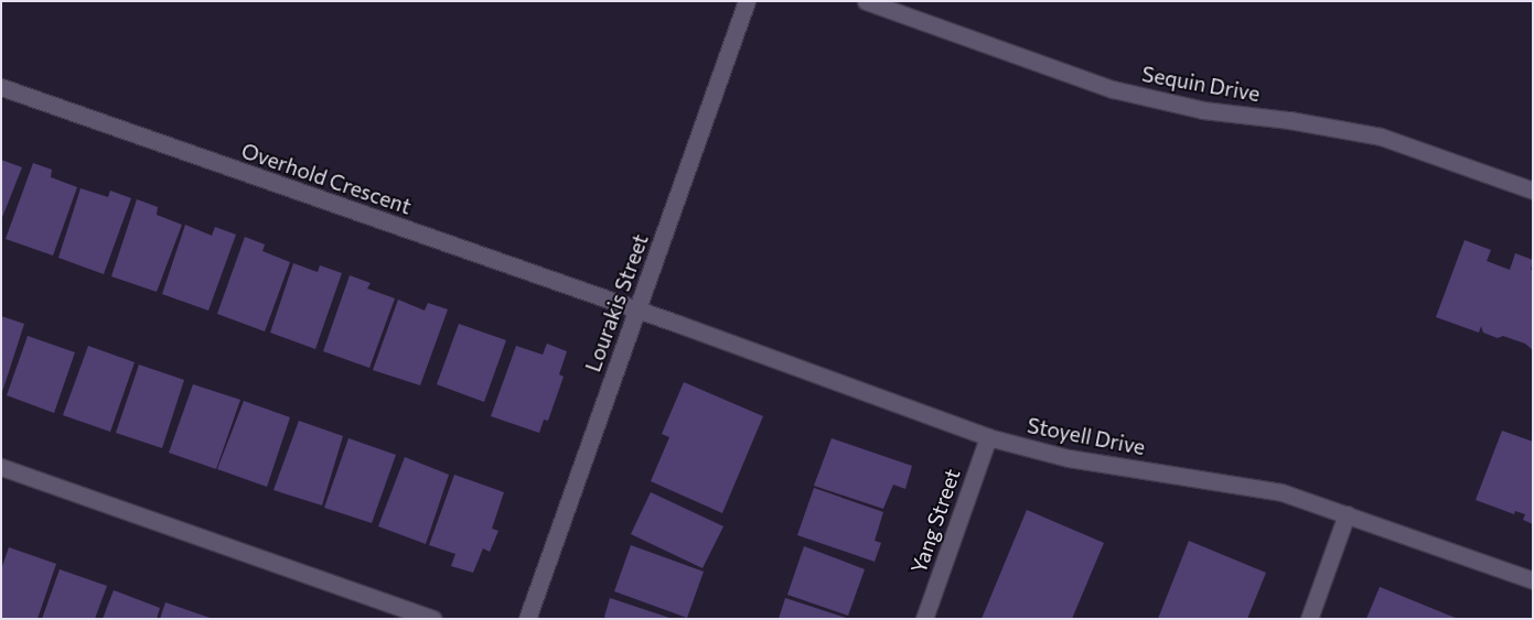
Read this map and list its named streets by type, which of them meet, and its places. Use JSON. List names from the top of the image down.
{
  "streets": {
    "street": [
      "Sequin Drive",
      "Overhold Crescent",
      "Lourakis Street",
      "Stoyell Drive",
      "Yang Street"
    ]
  },
  "crossings": [
    ["Overhold Crescent", "Lourakis Street"],
    ["Overhold Crescent", "Stoyell Drive"],
    ["Lourakis Street", "Stoyell Drive"],
    ["Stoyell Drive", "Yang Street"]
  ]
}
